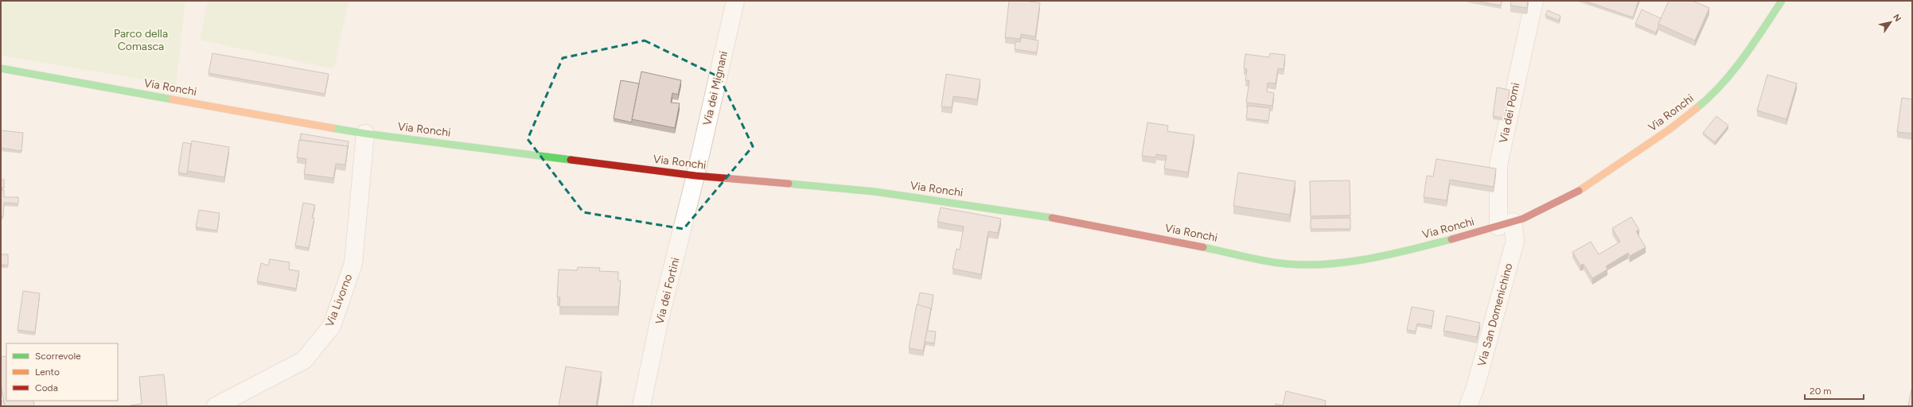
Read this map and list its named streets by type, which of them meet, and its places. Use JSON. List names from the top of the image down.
{
  "streets": {
    "street": [
      "Via Ronchi",
      "Via dei Mignani",
      "Via dei Pomi",
      "Via dei Fortini",
      "Via Livorno",
      "Via San Domenichino"
    ]
  },
  "crossings": [
    ["Via Ronchi", "Via dei Mignani"],
    ["Via Ronchi", "Via dei Pomi"],
    ["Via Ronchi", "Via dei Fortini"],
    ["Via Ronchi", "Via Livorno"],
    ["Via Ronchi", "Via San Domenichino"],
    ["Via dei Mignani", "Via dei Fortini"],
    ["Via dei Pomi", "Via San Domenichino"]
  ],
  "parks": ["Parco della Comasca"],
  "legend": ["Scorrevole", "Lento", "Coda"],
  "scale_bar": "20 m",
  "north": "top right"
}
